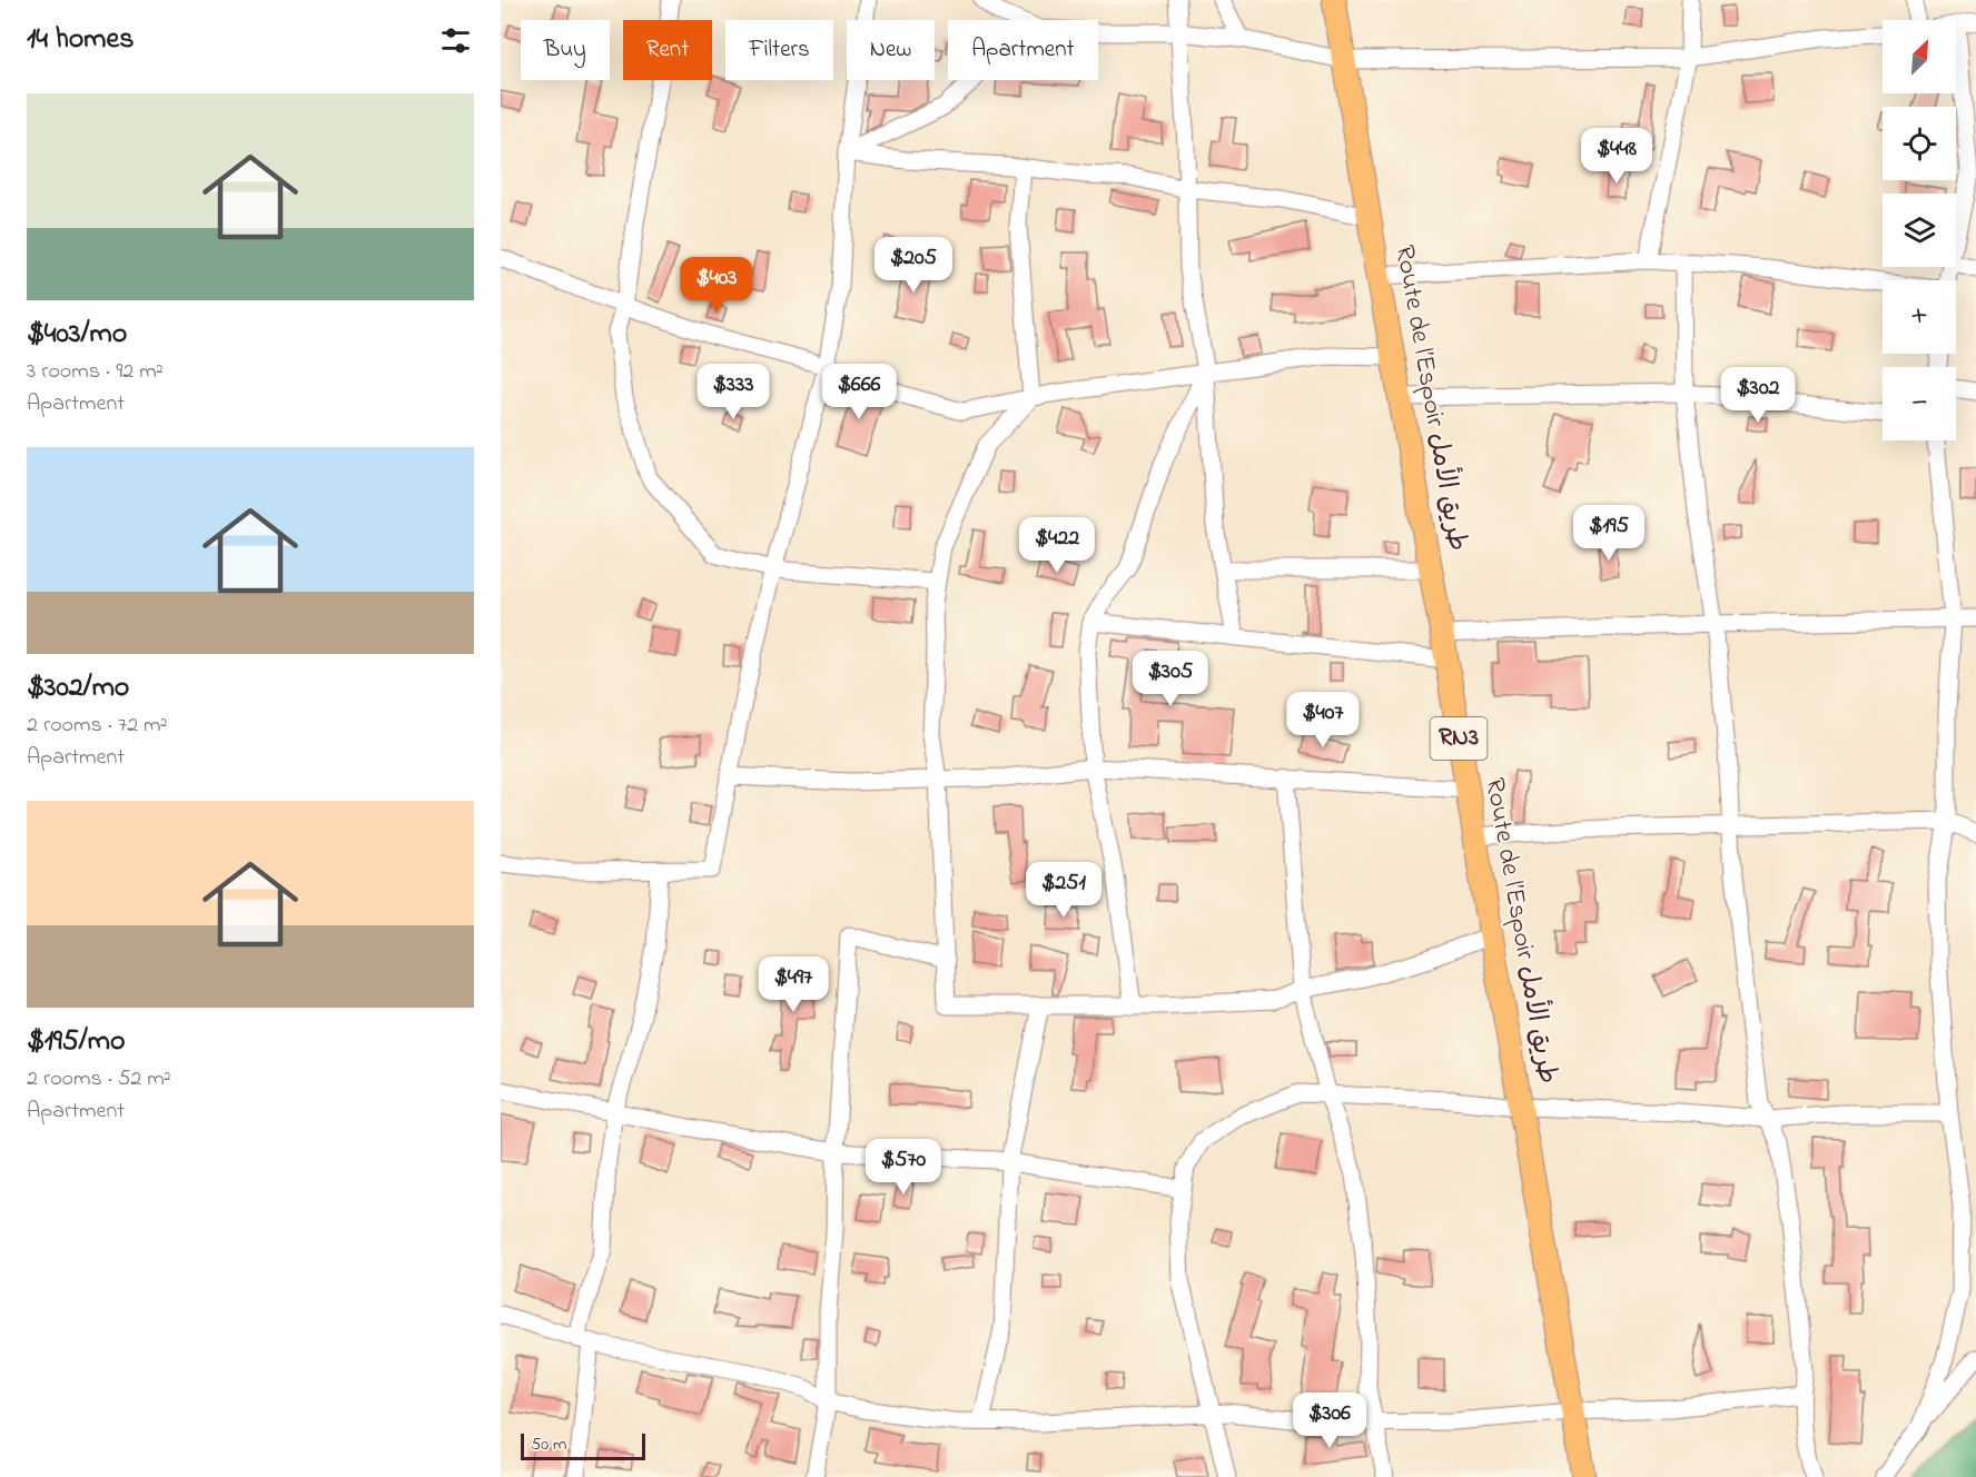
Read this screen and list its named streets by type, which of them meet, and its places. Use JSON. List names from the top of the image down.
{
  "streets": {
    "highway": ["Route de l’Espoir طريق الأمل", "RN3"]
  },
  "scale_bar": "50 m",
  "north": "top right",
  "page": {
    "heading": "14 homes",
    "map_buttons": ["+", "−"],
    "chip": [
      "Buy",
      "Rent",
      "Filters",
      "New",
      "Apartment"
    ],
    "list": [
      {
        "name": "$403/mo",
        "note": "3 rooms · 92 m² · Apartment"
      },
      {
        "name": "$302/mo",
        "note": "2 rooms · 72 m² · Apartment"
      },
      {
        "name": "$195/mo",
        "note": "2 rooms · 52 m² · Apartment"
      }
    ],
    "price": [
      "$448",
      "$205",
      "$403",
      "$333",
      "$666",
      "$302",
      "$195",
      "$422",
      "$305",
      "$407",
      "$251",
      "$497",
      "$570",
      "$306"
    ],
    "scale": "50 m"
  }
}
